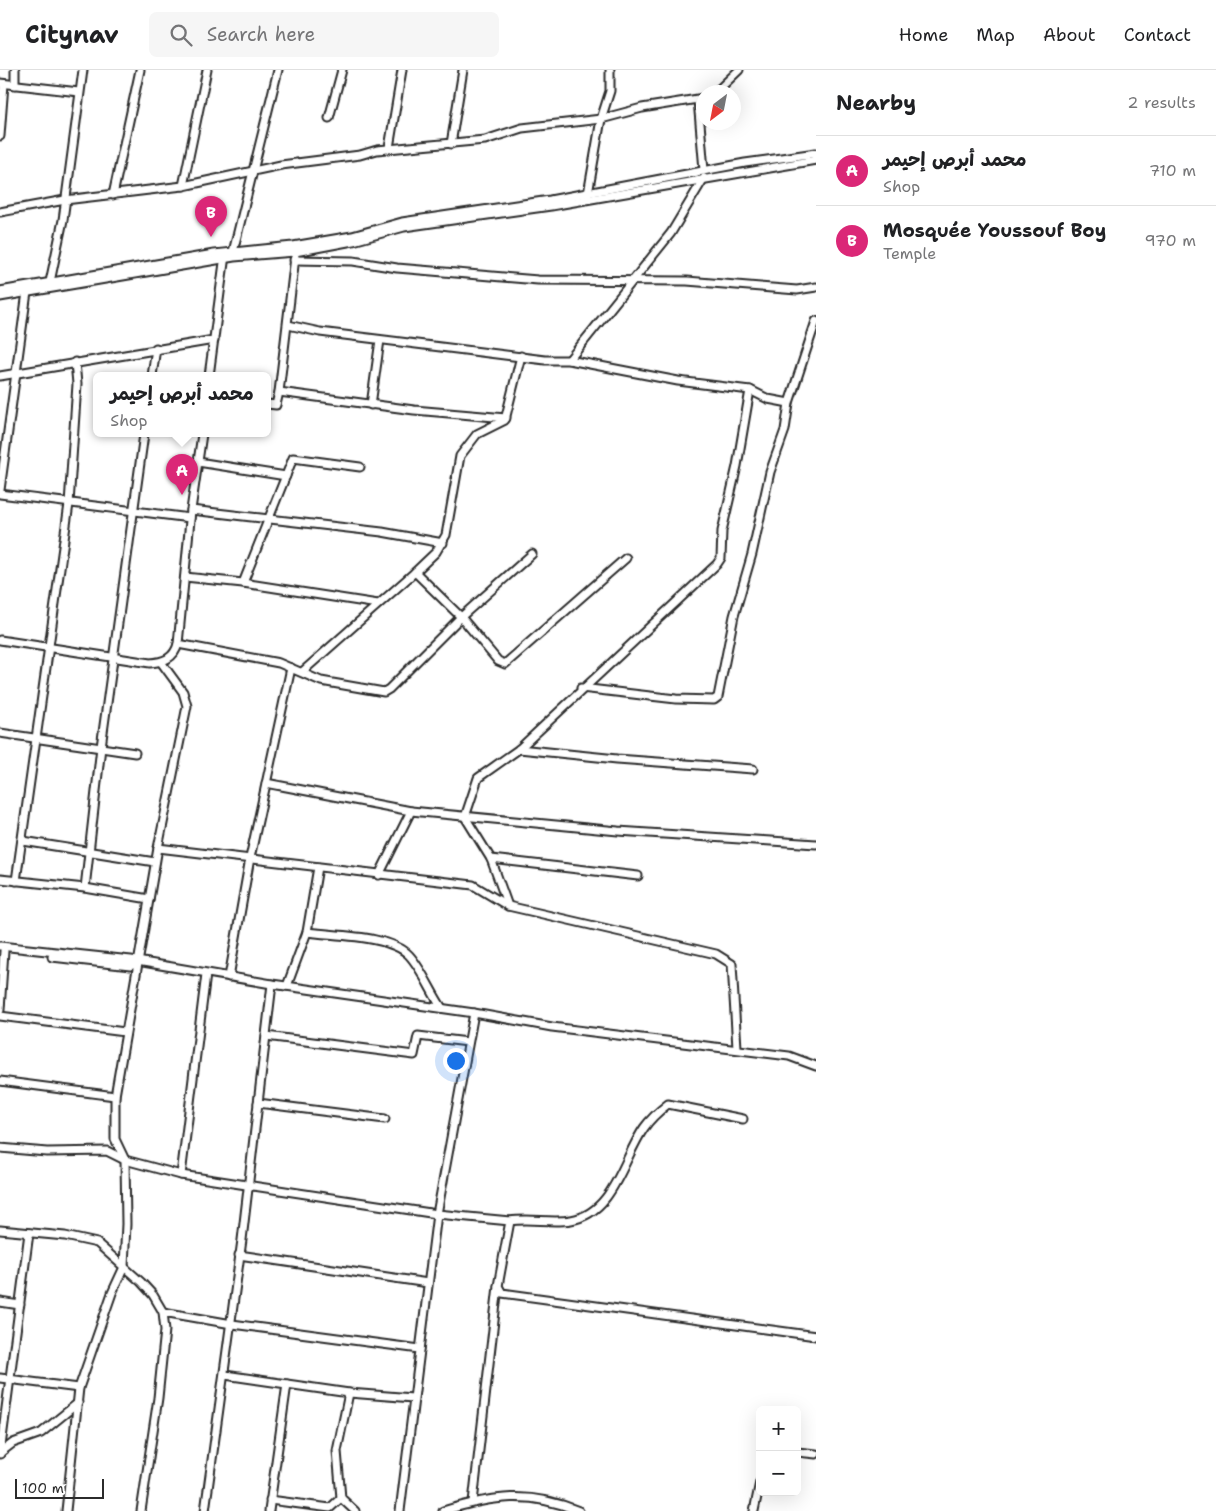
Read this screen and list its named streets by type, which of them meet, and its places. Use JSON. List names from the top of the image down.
{
  "scale_bar": "100 m",
  "north": "bottom left",
  "page": {
    "header": "Citynav",
    "search": "Search here",
    "nav": [
      "Home",
      "Map",
      "About",
      "Contact"
    ],
    "heading": ["Nearby", "2 results"],
    "list": [
      {
        "mark": "A",
        "name": "محمد أبرص إحيمر",
        "note": "Shop",
        "value": "710 m"
      },
      {
        "mark": "B",
        "name": "Mosquée Youssouf Boy",
        "note": "Temple",
        "value": "970 m"
      }
    ],
    "pins": ["B", "A"],
    "popup": ["محمد أبرص إحيمر", "Shop"],
    "map_buttons": ["+", "−"],
    "scale": "100 m"
  }
}
